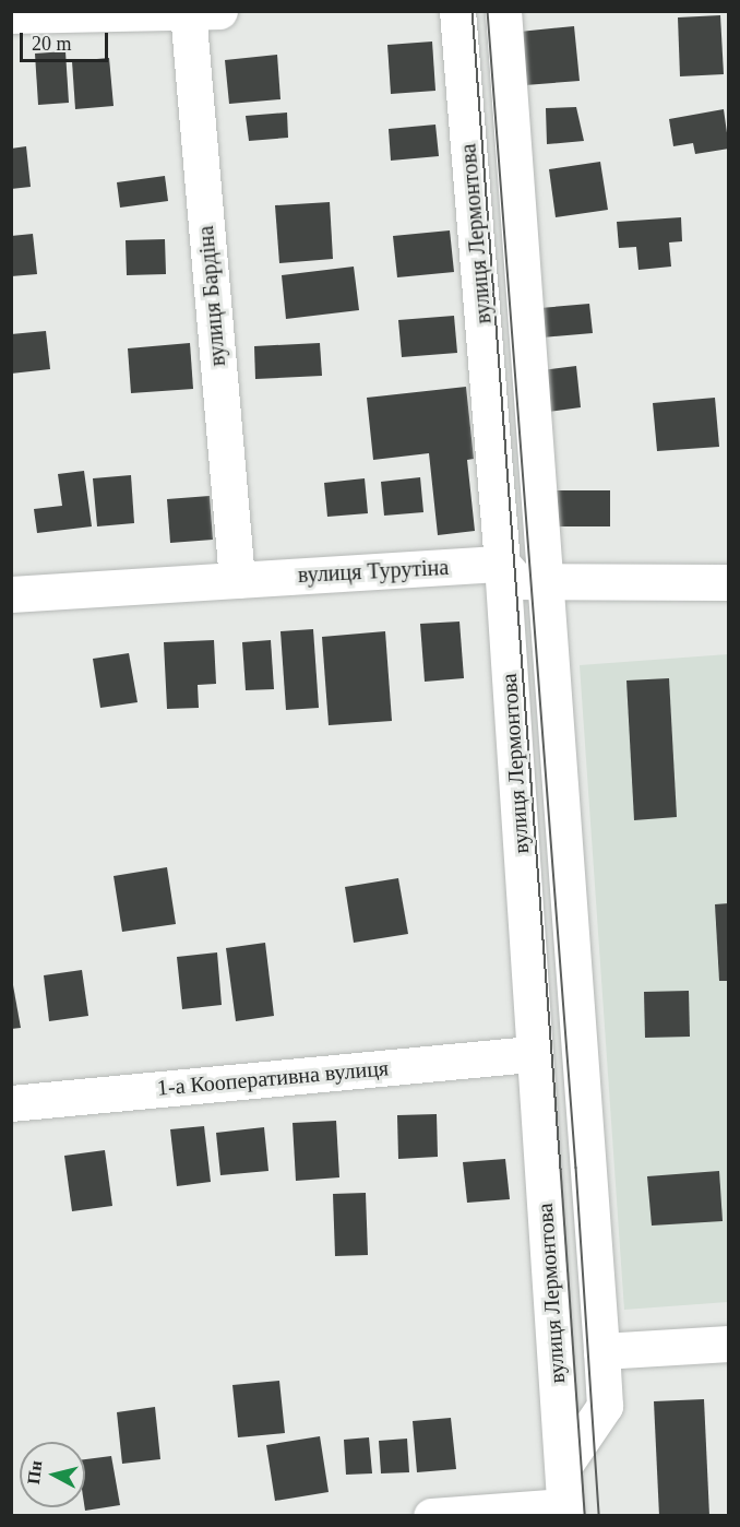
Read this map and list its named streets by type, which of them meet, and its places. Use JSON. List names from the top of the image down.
{
  "streets": {
    "street": [
      "вулиця Лермонтова",
      "вулиця Бардіна",
      "вулиця Турутіна",
      "1-а Кооперативна вулиця"
    ]
  },
  "crossings": [
    ["вулиця Лермонтова", "вулиця Турутіна"],
    ["вулиця Лермонтова", "1-а Кооперативна вулиця"],
    ["вулиця Бардіна", "вулиця Турутіна"]
  ],
  "scale_bar": "20 m",
  "north": "left"
}
